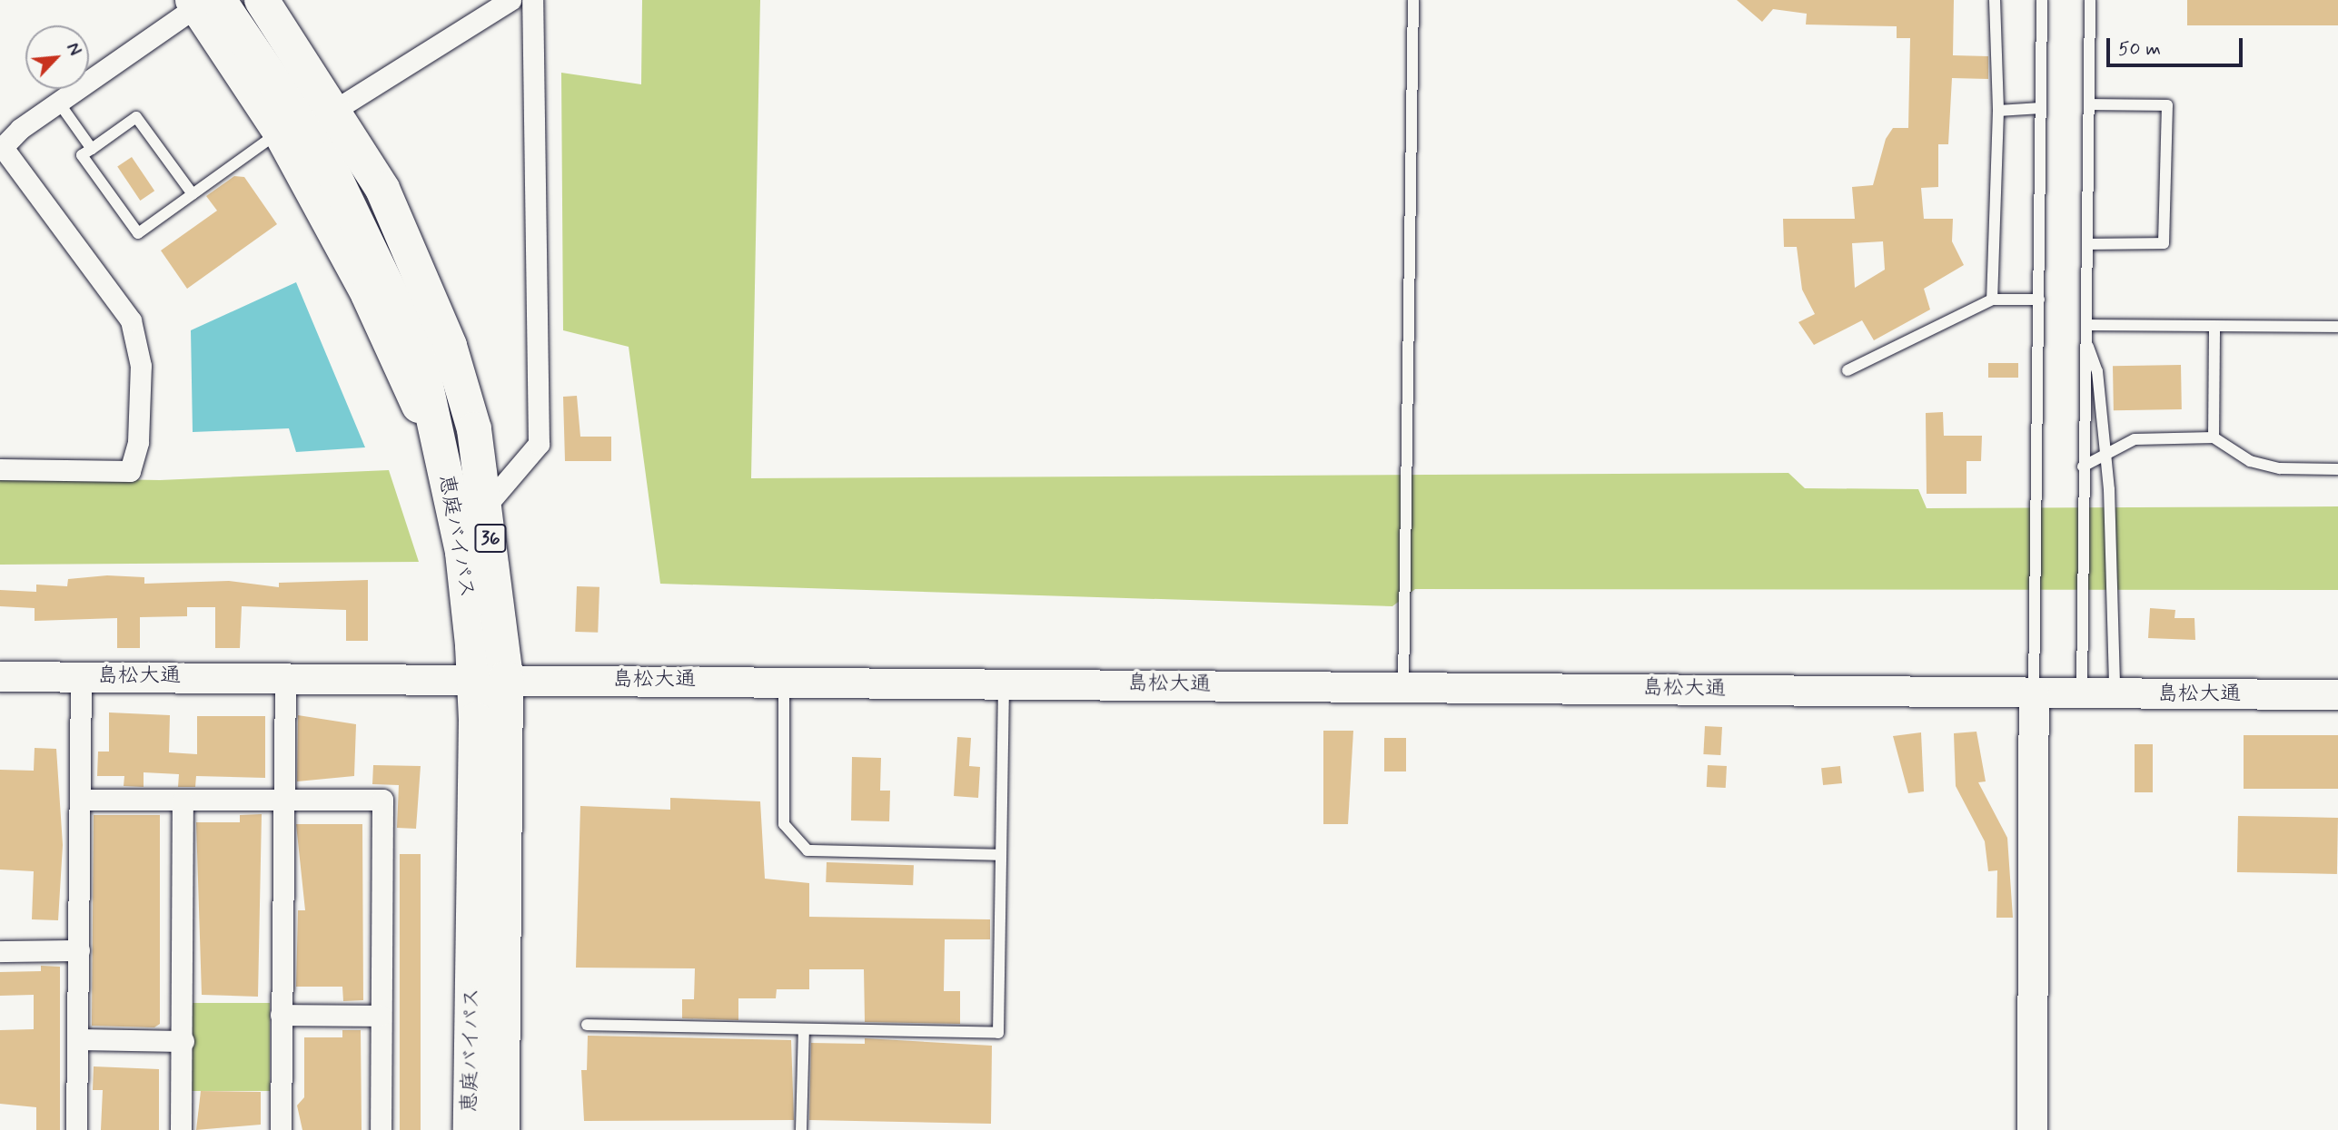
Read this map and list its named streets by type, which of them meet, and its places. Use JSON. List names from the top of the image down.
{
  "streets": {
    "highway": ["恵庭バイパス", "36"],
    "street": ["島松大通"]
  },
  "crossings": [
    ["恵庭バイパス", "島松大通"]
  ],
  "scale_bar": "50 m",
  "north": "top right"
}
